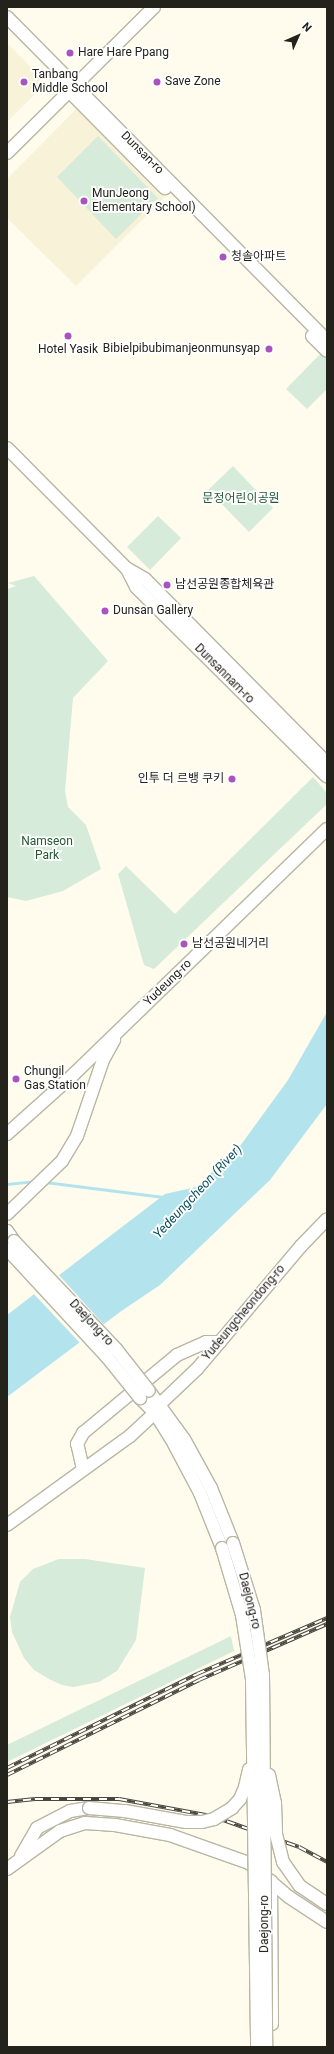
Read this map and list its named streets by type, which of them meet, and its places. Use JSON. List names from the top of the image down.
{
  "streets": {
    "main road": [
      "Dunsan-ro",
      "Dunsannam-ro",
      "Yudeung-ro",
      "Yudeungcheondong-ro",
      "Daejong-ro"
    ]
  },
  "crossings": [
    ["Yudeungcheondong-ro", "Daejong-ro"]
  ],
  "water": ["Yedeungcheon (River)"],
  "parks": ["문정어린이공원", "Namseon Park"],
  "places": [
    "Hare Hare Ppang",
    "Tanbang Middle School",
    "Save Zone",
    "MunJeong Elementary School)",
    "청솔아파트",
    "Hotel Yasik",
    "Bibielpibubimanjeonmunsyap",
    "남선공원종합체육관",
    "Dunsan Gallery",
    "인투 더 르뱅 쿠키",
    "남선공원네거리",
    "Chungil Gas Station"
  ],
  "north": "top right"
}
